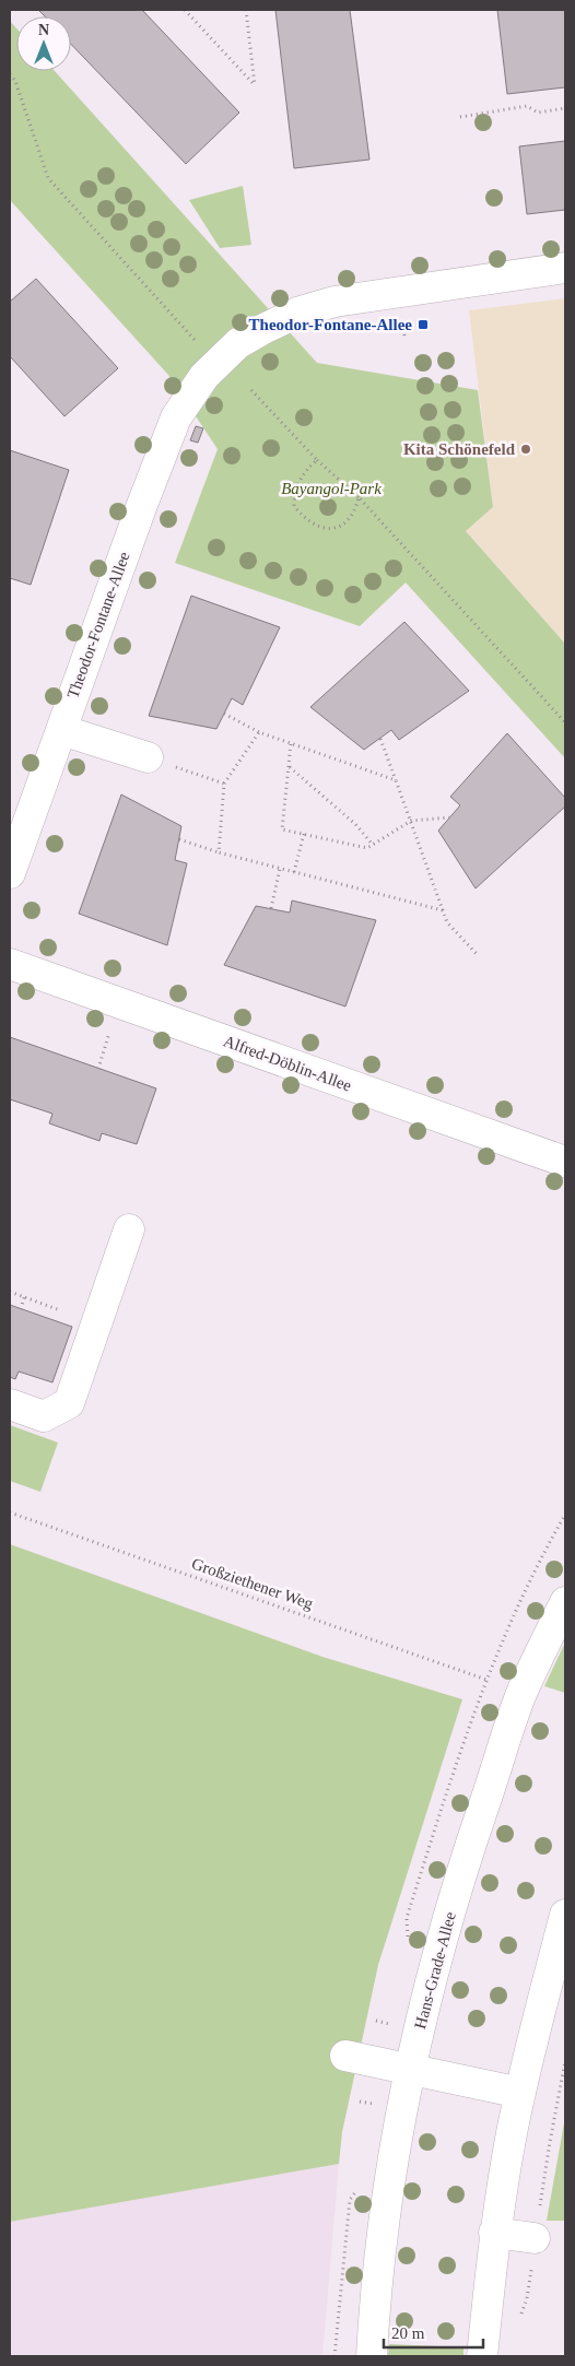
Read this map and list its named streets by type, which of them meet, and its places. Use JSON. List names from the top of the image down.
{
  "streets": {
    "street": ["Theodor-Fontane-Allee", "Alfred-Döblin-Allee", "Hans-Grade-Allee"],
    "path": ["Großziethener Weg"]
  },
  "parks": ["Bayangol-Park"],
  "places": {
    "transit": ["Theodor-Fontane-Allee"],
    "other": ["Kita Schönefeld"]
  },
  "scale_bar": "20 m",
  "north": "top"
}
